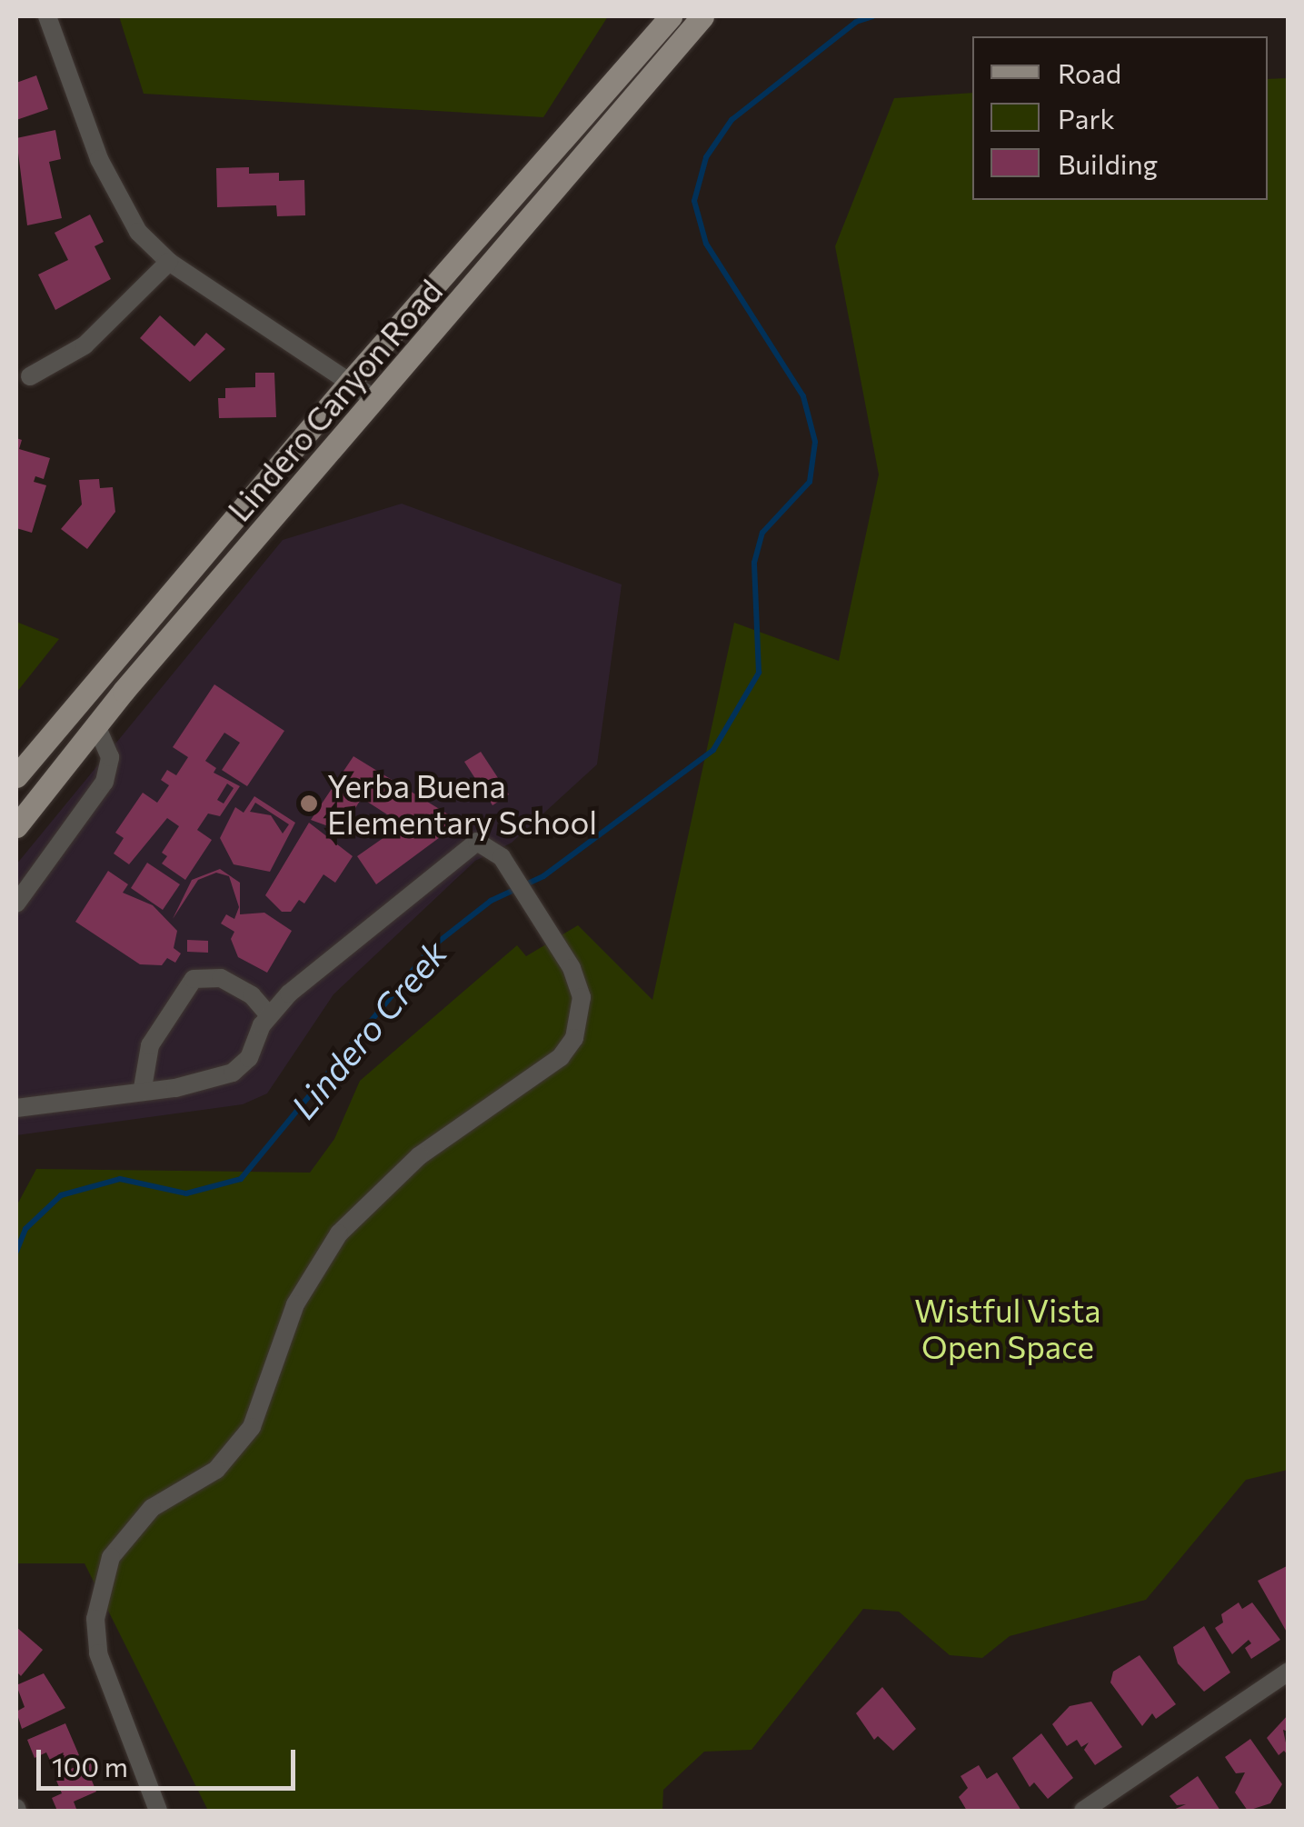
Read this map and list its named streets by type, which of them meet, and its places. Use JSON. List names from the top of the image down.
{
  "streets": {
    "main road": ["Lindero Canyon Road"]
  },
  "water": ["Lindero Creek"],
  "parks": ["Wistful Vista Open Space"],
  "places": ["Yerba Buena Elementary School"],
  "legend": ["Road", "Park", "Building"],
  "scale_bar": "100 m"
}
